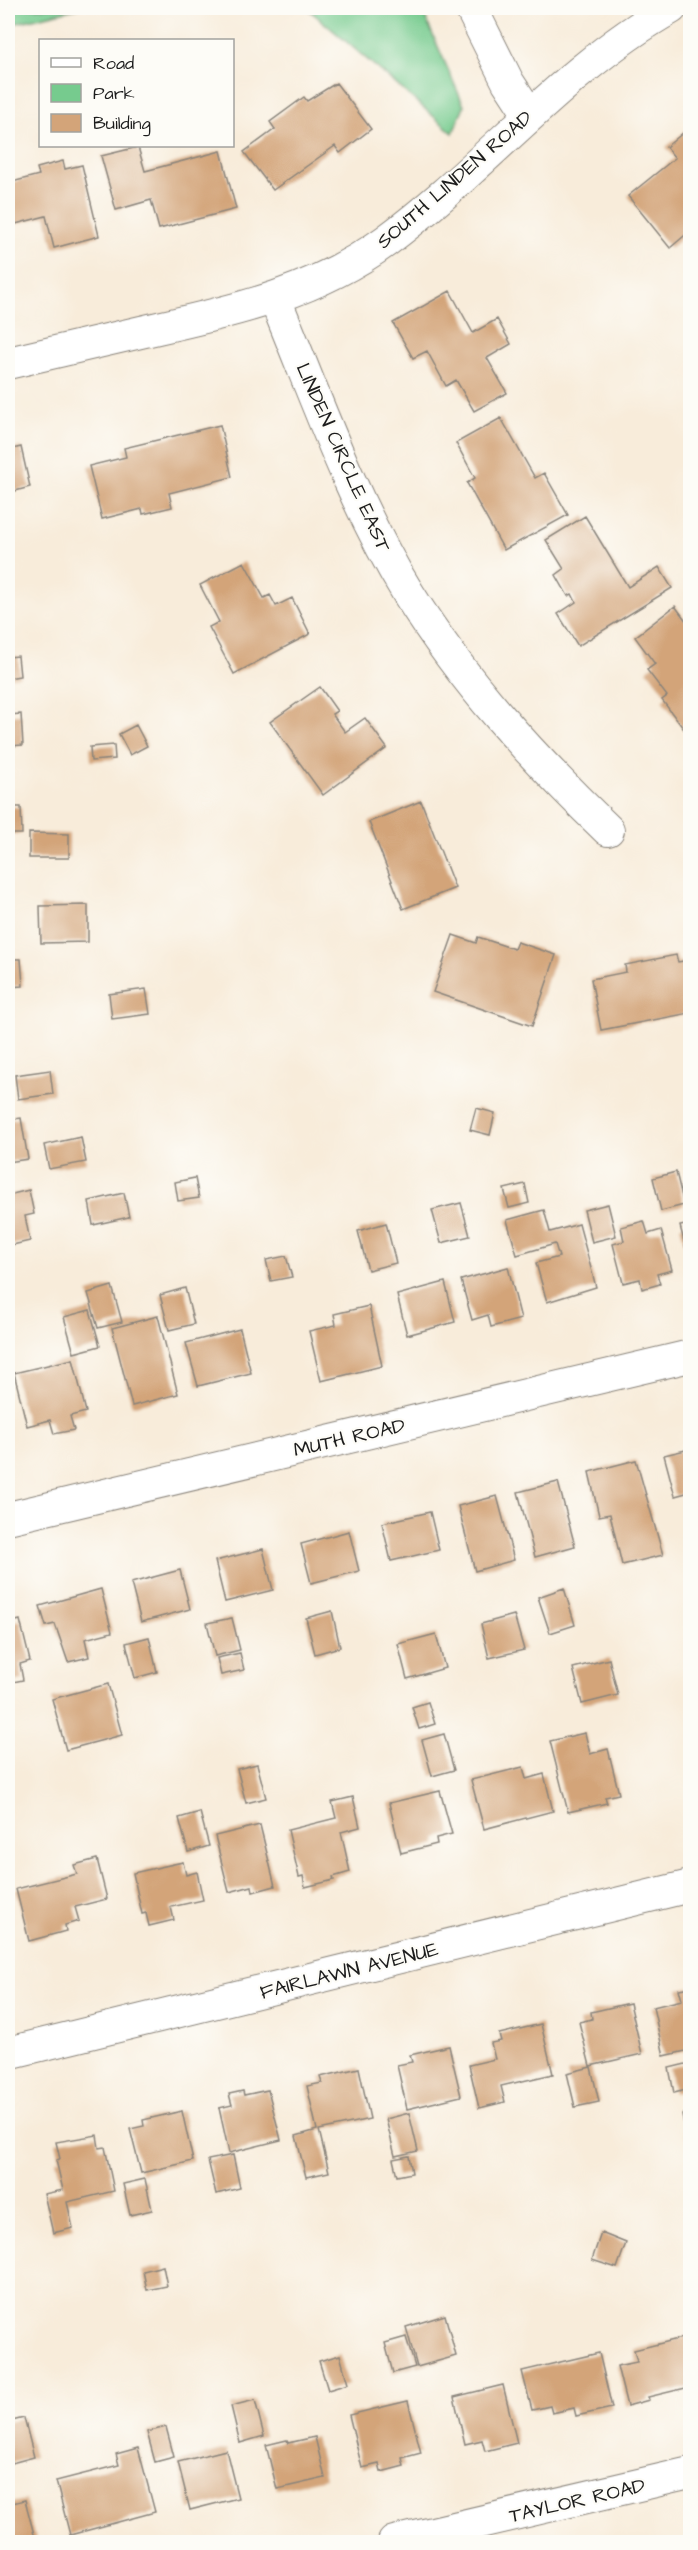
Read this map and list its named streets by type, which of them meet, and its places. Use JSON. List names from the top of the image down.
{
  "streets": {
    "street": [
      "SOUTH LINDEN ROAD",
      "LINDEN CIRCLE EAST",
      "MUTH ROAD",
      "FAIRLAWN AVENUE",
      "TAYLOR ROAD"
    ]
  },
  "crossings": [
    ["SOUTH LINDEN ROAD", "LINDEN CIRCLE EAST"]
  ],
  "legend": ["Road", "Park", "Building"]
}
